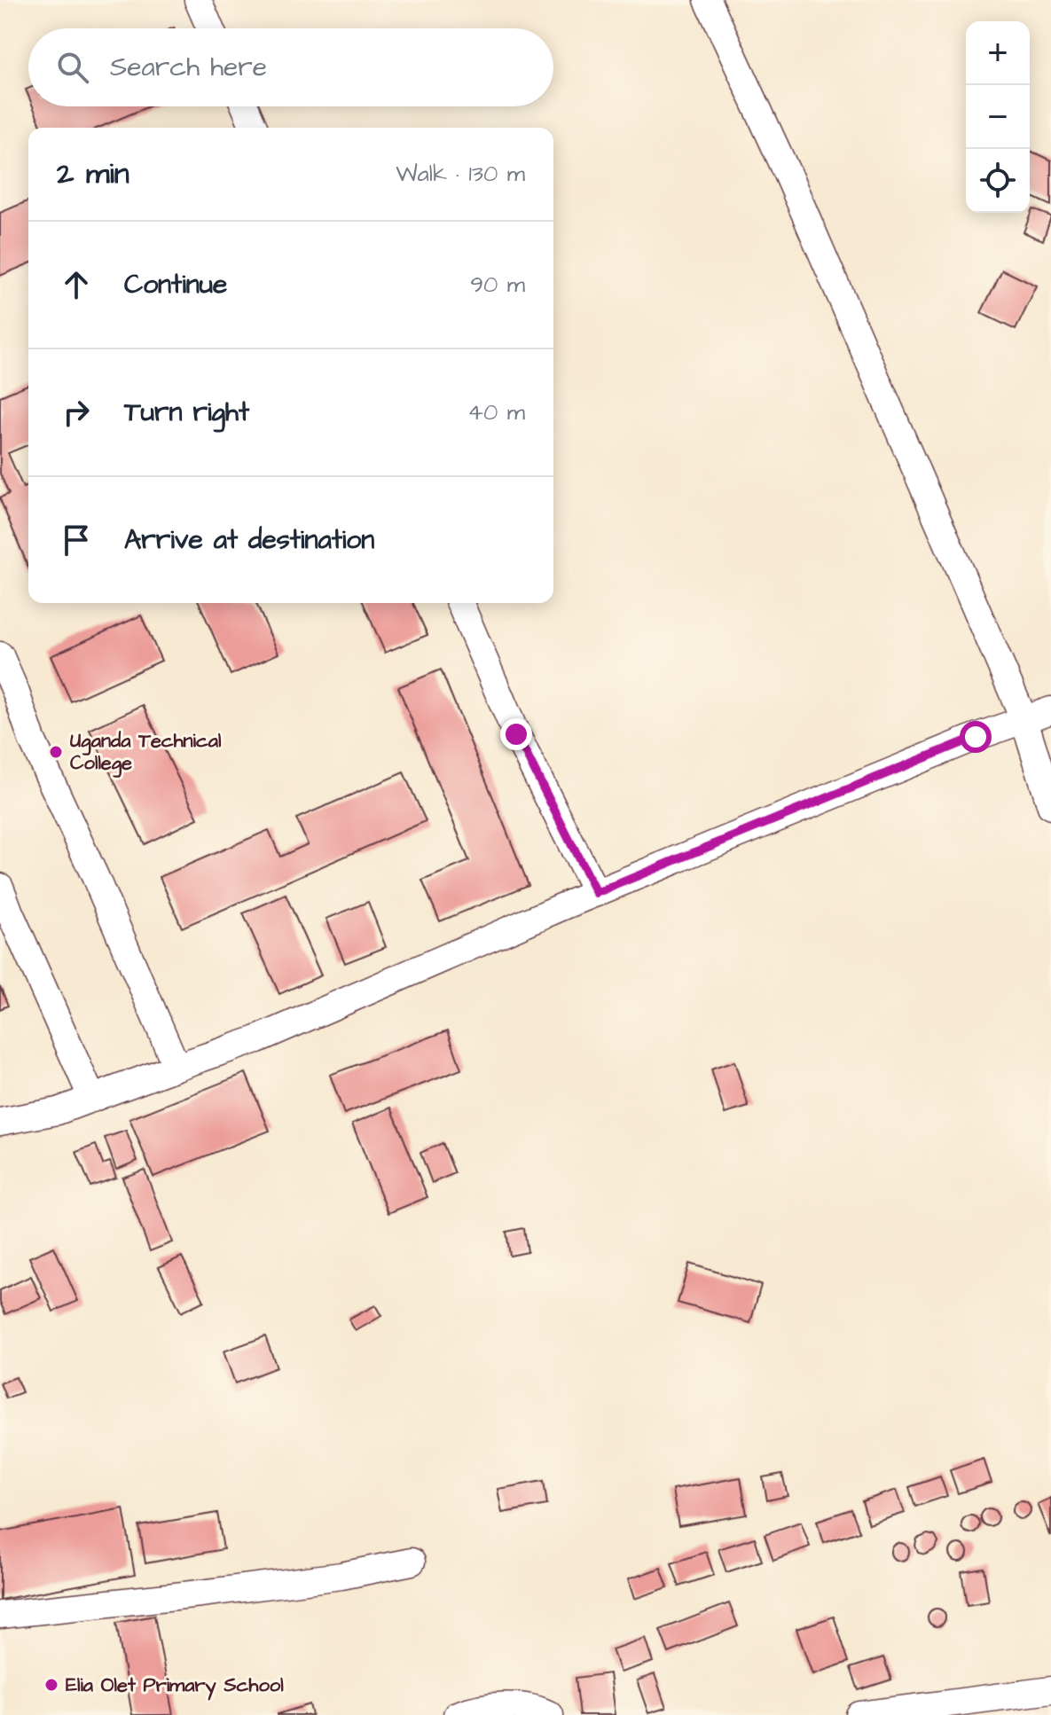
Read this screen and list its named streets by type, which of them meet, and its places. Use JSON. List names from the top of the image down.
{
  "places": ["Uganda Technical College", "Elia Olet Primary School"],
  "page": {
    "map_buttons": ["+", "−"],
    "search": "Search here",
    "heading": ["2 min", "Walk · 130 m"],
    "list": [
      ["Continue", "90 m"],
      ["Turn right", "40 m"],
      "Arrive at destination"
    ]
  }
}
